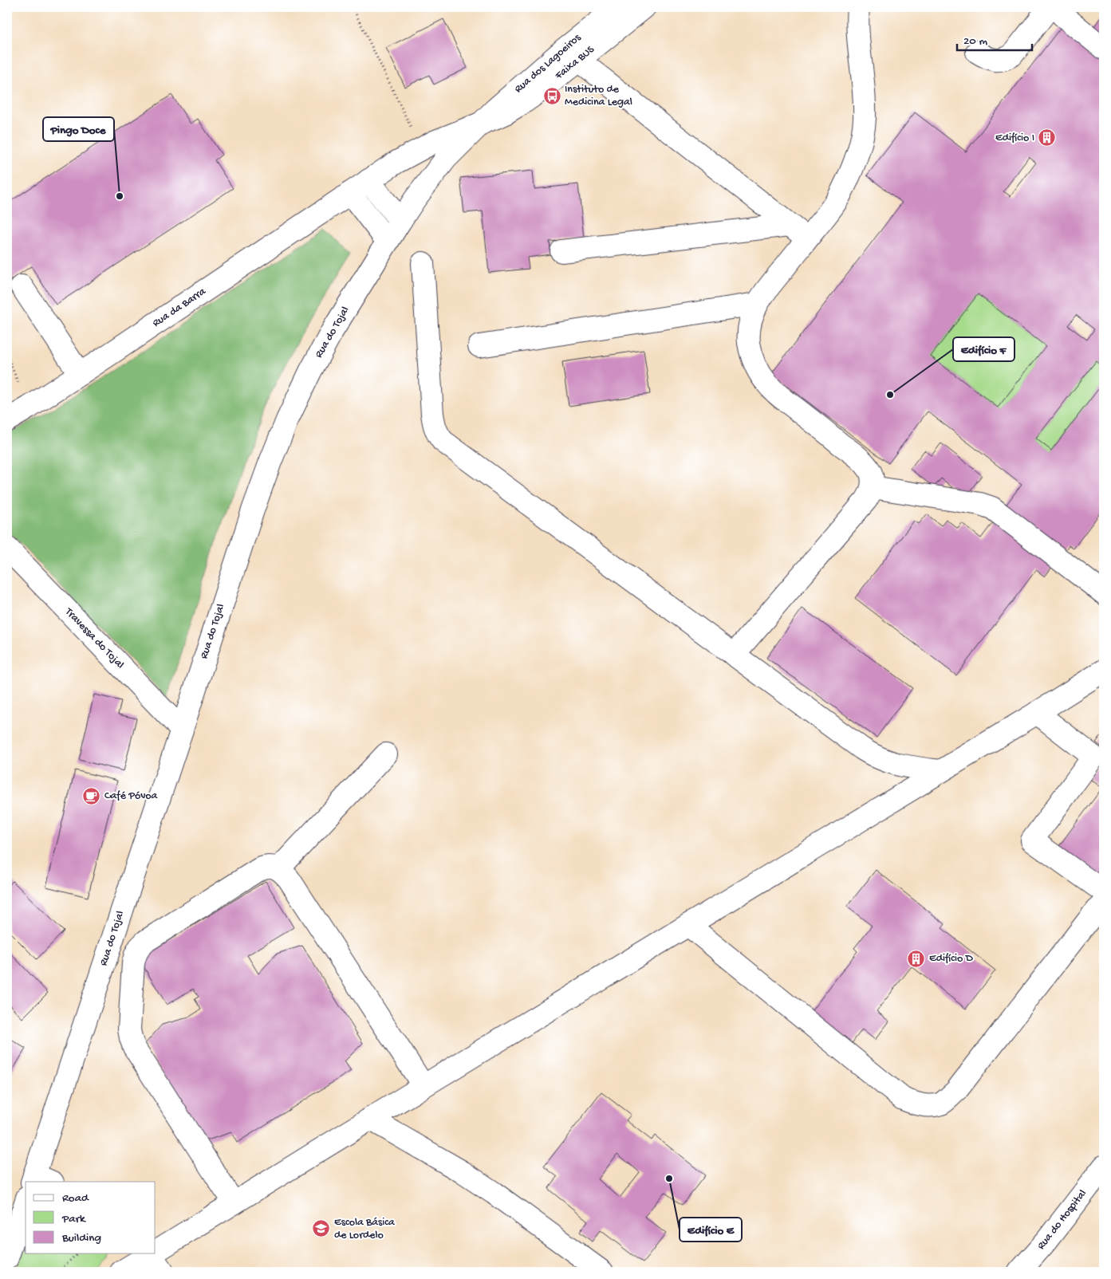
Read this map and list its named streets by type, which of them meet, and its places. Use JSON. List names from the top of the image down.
{
  "streets": {
    "street": [
      "Faixa BUS",
      "Rua dos Lagoeiros",
      "Rua da Barra",
      "Rua do Tojal",
      "Travessa do Tojal",
      "Rua do Hospital"
    ]
  },
  "crossings": [
    ["Faixa BUS", "Rua dos Lagoeiros"],
    ["Rua dos Lagoeiros", "Rua da Barra"],
    ["Rua dos Lagoeiros", "Rua do Tojal"],
    ["Rua da Barra", "Rua do Tojal"],
    ["Rua do Tojal", "Travessa do Tojal"]
  ],
  "places": {
    "bus stop": ["Instituto de Medicina Legal"],
    "building": ["Edifício I", "Edifício D"],
    "other": ["Pingo Doce", "Edifício F", "Edifício E"],
    "cafe": ["Café Póvoa"],
    "school or university": ["Escola Básica de Lordelo"]
  },
  "legend": ["Road", "Park", "Building"],
  "scale_bar": "20 m"
}
